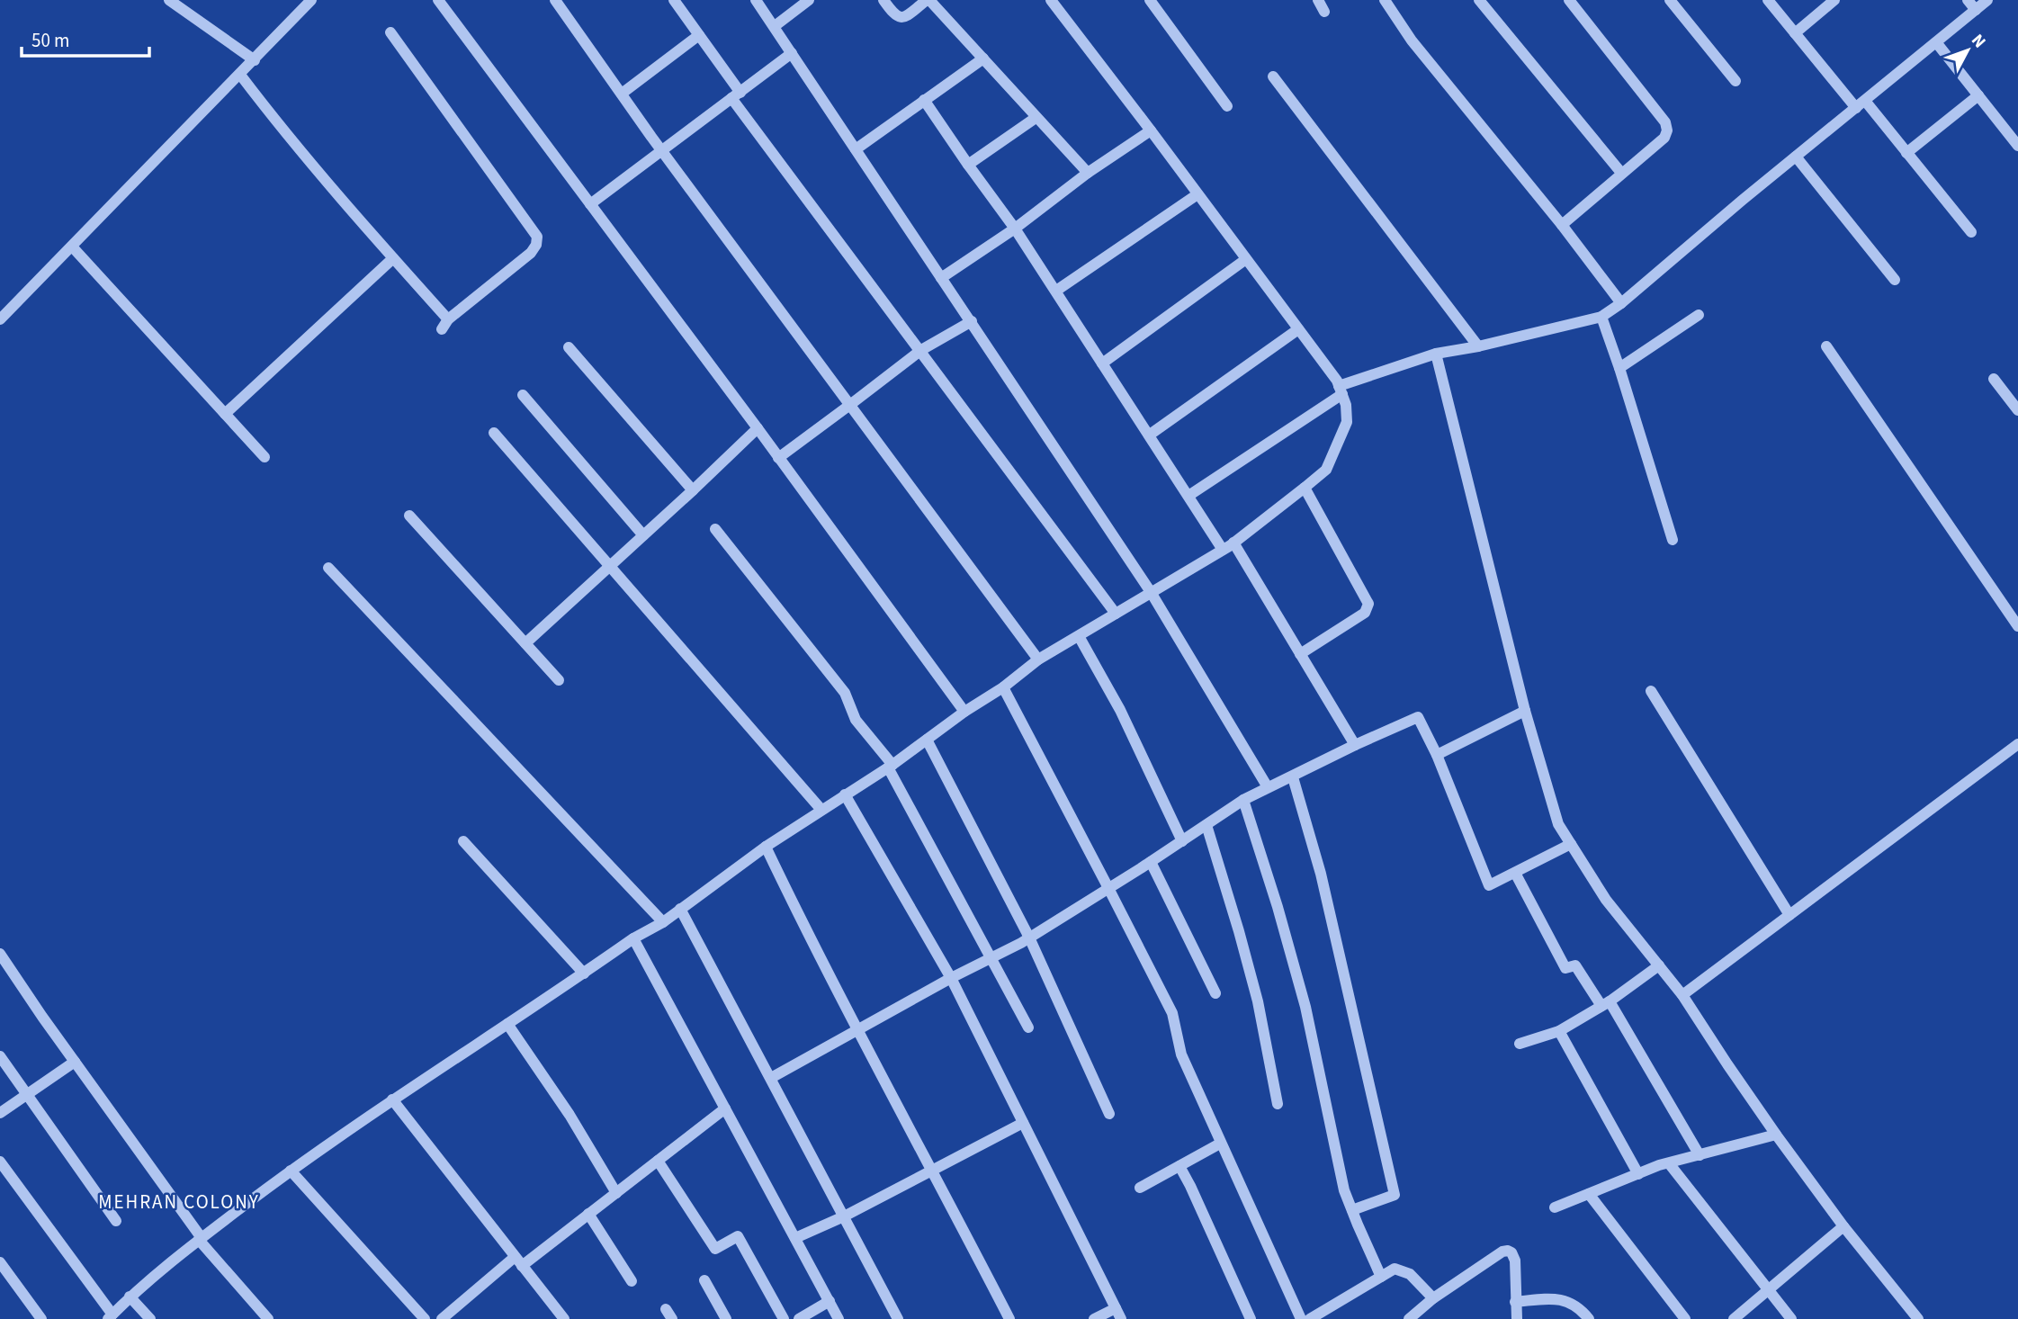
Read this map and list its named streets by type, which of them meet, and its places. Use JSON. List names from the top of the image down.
{
  "districts": ["MEHRAN COLONY"],
  "scale_bar": "50 m",
  "north": "top right"
}
